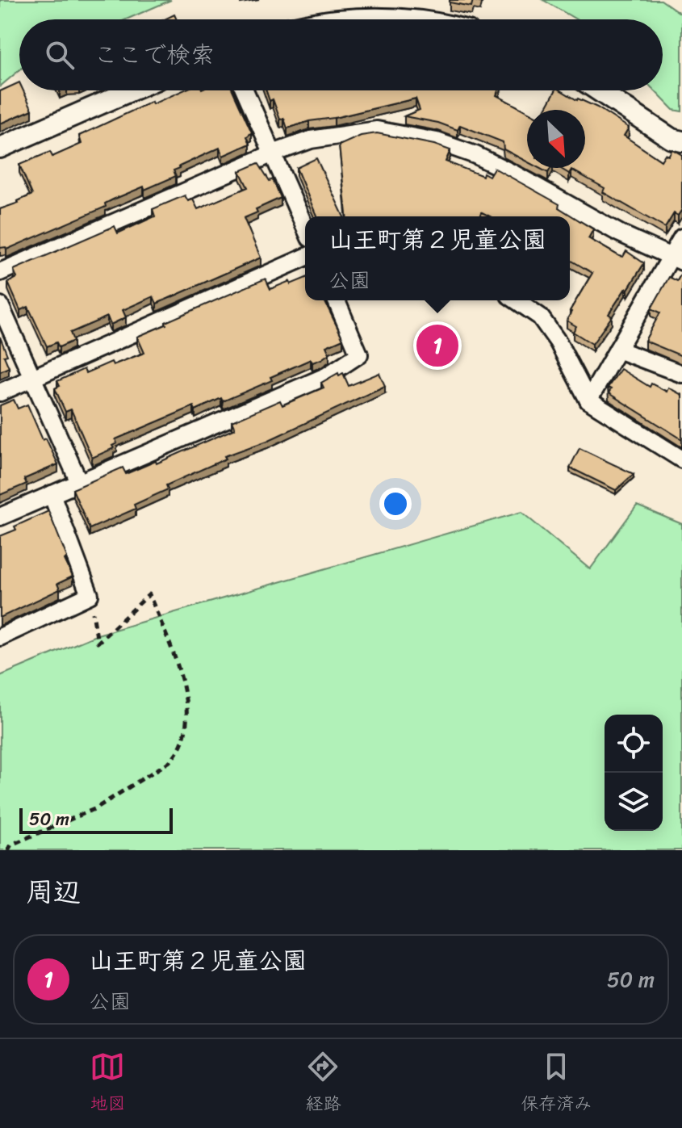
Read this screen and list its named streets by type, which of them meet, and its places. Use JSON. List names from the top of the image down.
{
  "scale_bar": "50 m",
  "north": "bottom right",
  "page": {
    "search": "ここで検索",
    "popup": ["山王町第２児童公園", "公園"],
    "pins": "1",
    "scale": "50 m",
    "heading": "周辺",
    "list": [
      {
        "mark": "1",
        "name": "山王町第２児童公園",
        "note": "公園",
        "value": "50 m"
      }
    ],
    "nav": ["地図", "経路", "保存済み"]
  }
}
